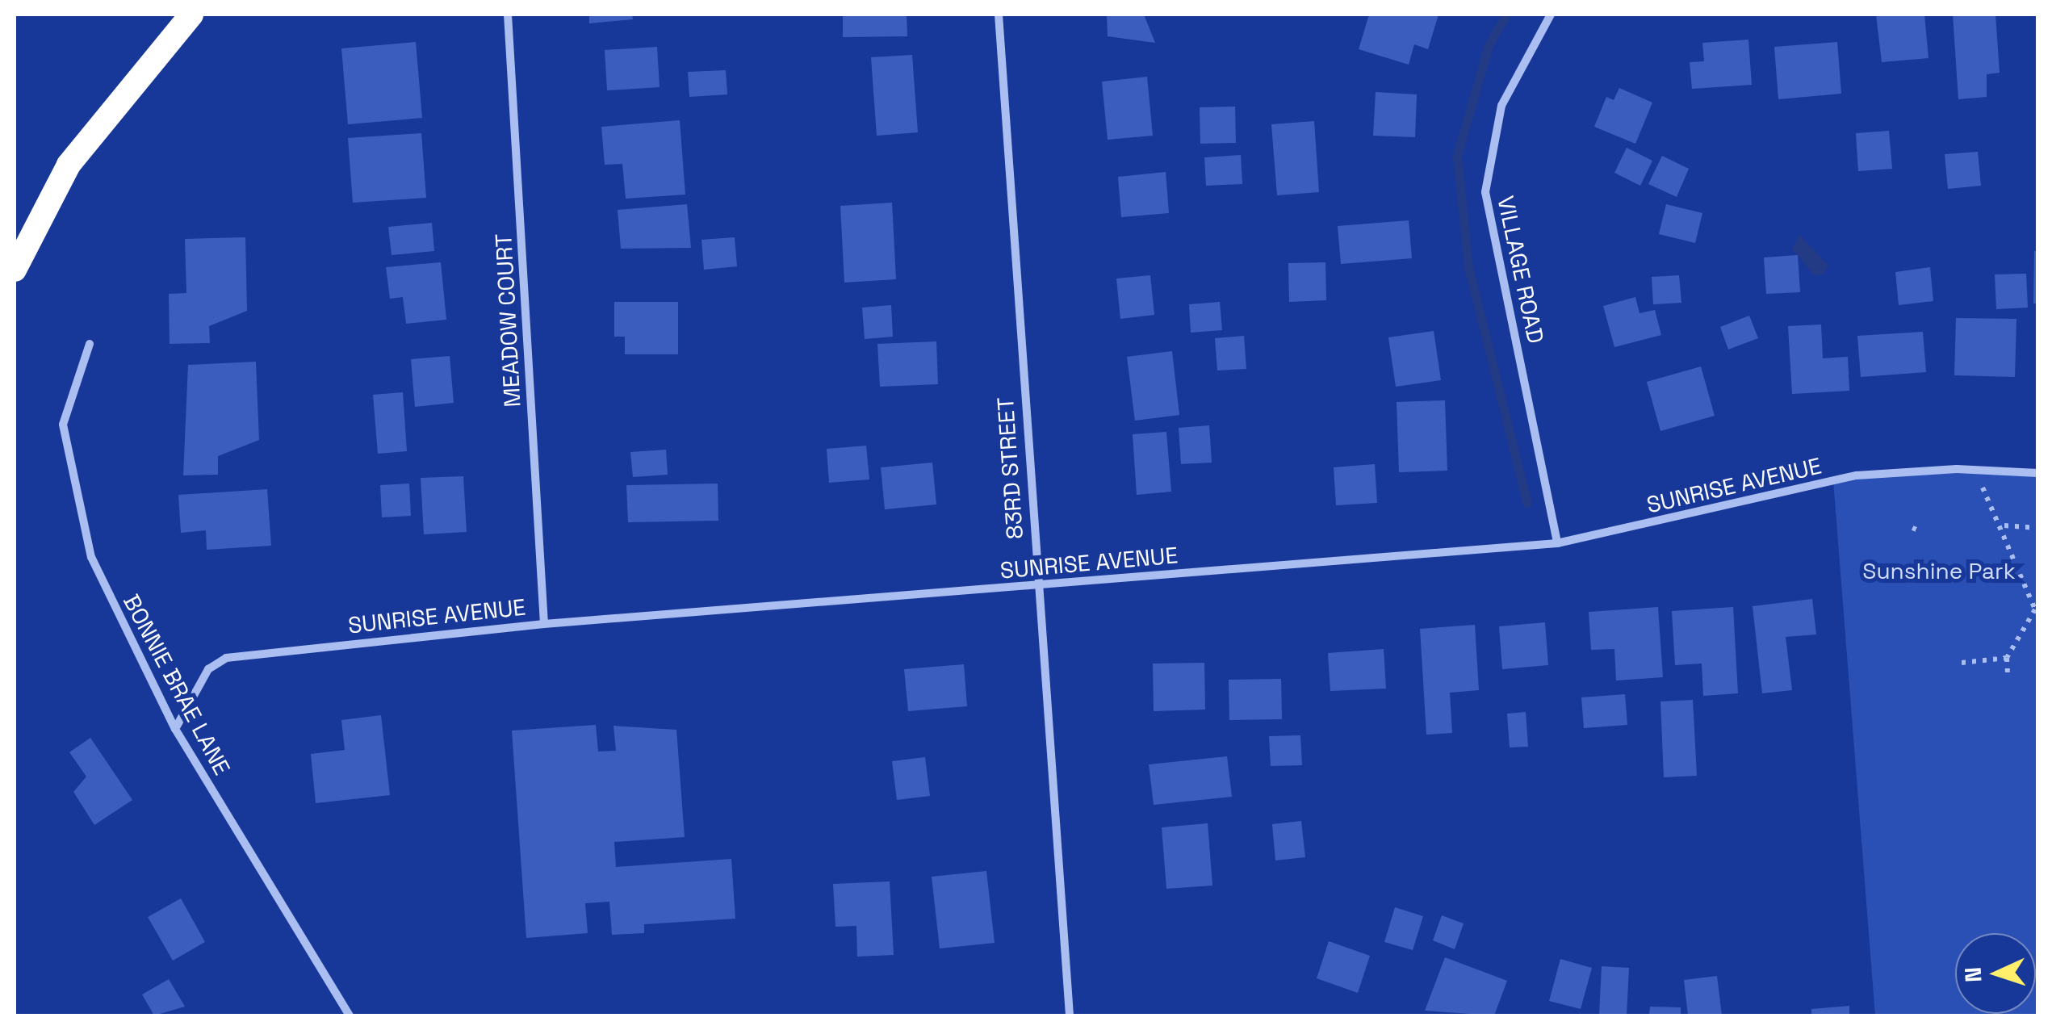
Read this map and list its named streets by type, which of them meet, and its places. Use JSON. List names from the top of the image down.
{
  "streets": {
    "street": [
      "VILLAGE ROAD",
      "MEADOW COURT",
      "83RD STREET",
      "SUNRISE AVENUE",
      "BONNIE BRAE LANE"
    ]
  },
  "crossings": [
    ["VILLAGE ROAD", "SUNRISE AVENUE"],
    ["MEADOW COURT", "SUNRISE AVENUE"],
    ["83RD STREET", "SUNRISE AVENUE"],
    ["SUNRISE AVENUE", "BONNIE BRAE LANE"]
  ],
  "parks": ["Sunshine Park"],
  "north": "left"
}
